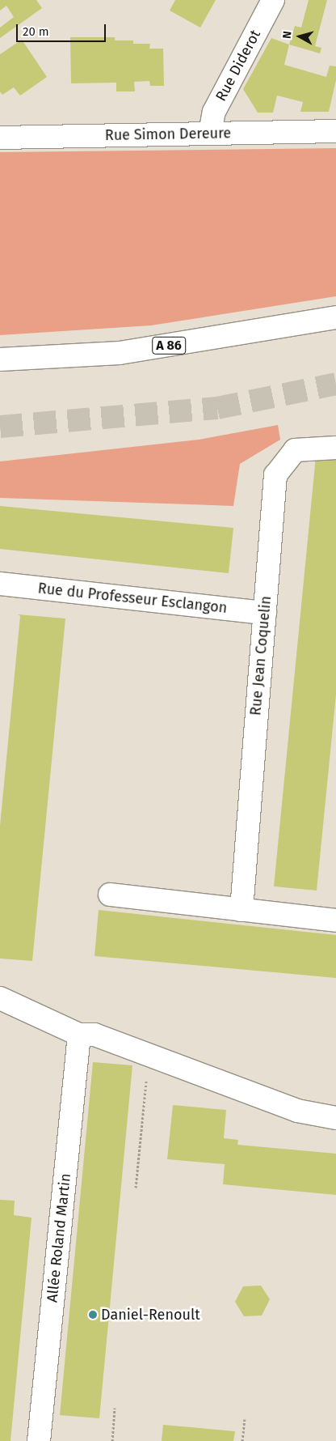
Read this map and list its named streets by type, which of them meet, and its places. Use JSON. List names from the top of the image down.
{
  "streets": {
    "main road": [
      "Rue Diderot",
      "Rue Simon Dereure",
      "A 86",
      "Rue du Professeur Esclangon",
      "Rue Jean Coquelin",
      "Allée Roland Martin"
    ]
  },
  "crossings": [
    ["Rue Diderot", "Rue Simon Dereure"],
    ["Rue du Professeur Esclangon", "Rue Jean Coquelin"]
  ],
  "places": ["Daniel-Renoult"],
  "scale_bar": "20 m",
  "north": "left"
}
